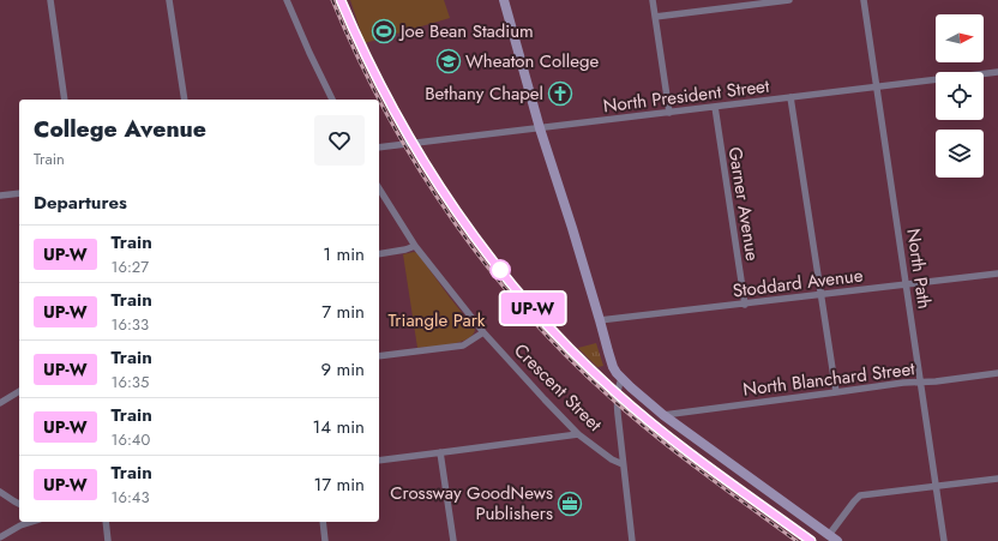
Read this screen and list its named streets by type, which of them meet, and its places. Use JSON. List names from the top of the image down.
{
  "streets": {
    "street": [
      "North President Street",
      "Garner Avenue",
      "North Path",
      "Stoddard Avenue",
      "North Blanchard Street",
      "Crescent Street"
    ]
  },
  "crossings": [
    ["North President Street", "Garner Avenue"],
    ["North President Street", "North Path"],
    ["Garner Avenue", "Stoddard Avenue"],
    ["North Path", "Stoddard Avenue"],
    ["North Path", "North Blanchard Street"]
  ],
  "parks": ["Triangle Park"],
  "places": {
    "sports": ["Joe Bean Stadium"],
    "school or university": ["Wheaton College"],
    "church": ["Bethany Chapel"],
    "office": ["Crossway GoodNews Publishers"]
  },
  "north": "right",
  "page": {
    "on_map": "UP-W",
    "heading": [
      ["College Avenue", "Train"],
      "Departures"
    ],
    "list": [
      {
        "mark": "UP-W",
        "name": "Train",
        "note": "16:27",
        "value": "1 min"
      },
      {
        "mark": "UP-W",
        "name": "Train",
        "note": "16:33",
        "value": "7 min"
      },
      {
        "mark": "UP-W",
        "name": "Train",
        "note": "16:35",
        "value": "9 min"
      },
      {
        "mark": "UP-W",
        "name": "Train",
        "note": "16:40",
        "value": "14 min"
      },
      {
        "mark": "UP-W",
        "name": "Train",
        "note": "16:43",
        "value": "17 min"
      }
    ]
  }
}
